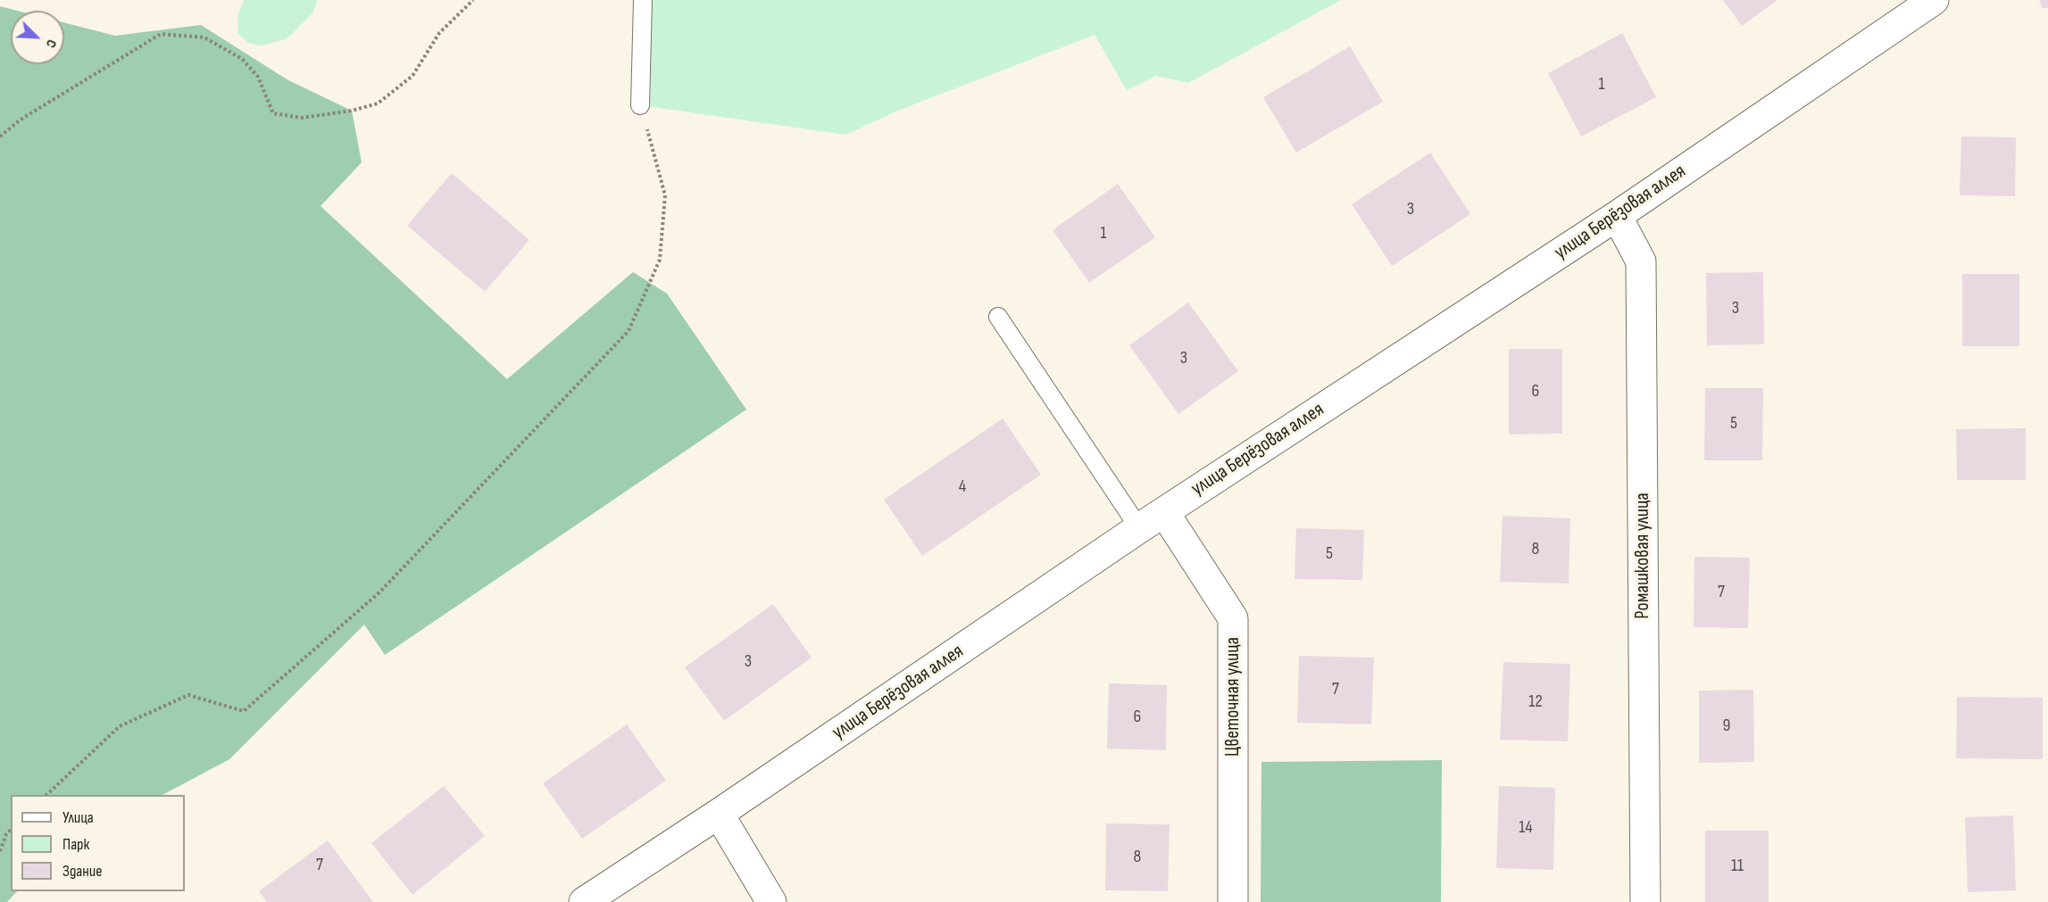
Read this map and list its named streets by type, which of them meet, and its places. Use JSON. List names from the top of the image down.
{
  "streets": {
    "street": ["улица Берёзовая аллея", "Ромашковая улица", "Цветочная улица"]
  },
  "crossings": [
    ["улица Берёзовая аллея", "Ромашковая улица"],
    ["улица Берёзовая аллея", "Цветочная улица"]
  ],
  "house_numbers": [
    "1",
    "3",
    "1",
    "3",
    "3",
    "6",
    "5",
    "4",
    "8",
    "5",
    "7",
    "3",
    "7",
    "12",
    "6",
    "9",
    "14",
    "8",
    "7",
    "11"
  ],
  "legend": ["Улица", "Парк", "Здание"],
  "north": "bottom right"
}
